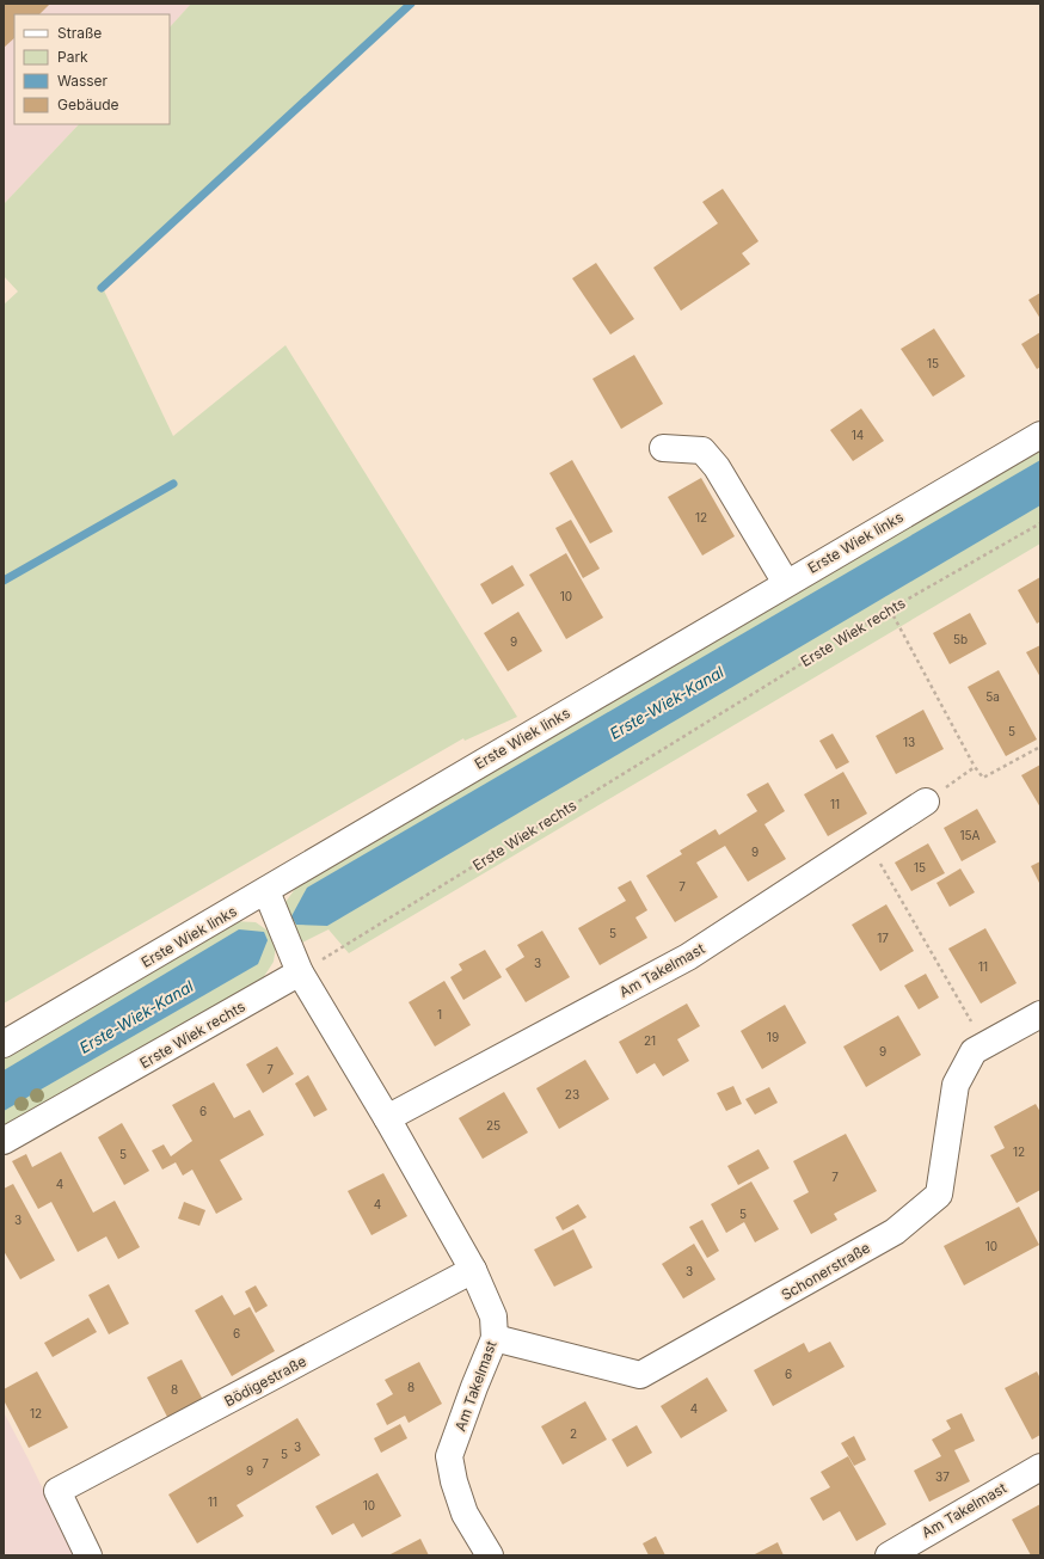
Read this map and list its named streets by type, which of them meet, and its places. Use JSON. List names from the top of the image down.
{
  "streets": {
    "street": [
      "Erste Wiek links",
      "Erste Wiek rechts",
      "Am Takelmast",
      "Schonerstraße",
      "Bödigestraße"
    ]
  },
  "crossings": [
    ["Erste Wiek links", "Am Takelmast"],
    ["Erste Wiek rechts", "Am Takelmast"],
    ["Am Takelmast", "Schonerstraße"],
    ["Am Takelmast", "Bödigestraße"]
  ],
  "water": ["Erste-Wiek-Kanal"],
  "house_numbers": [
    "15",
    "14",
    "12",
    "10",
    "5b",
    "9",
    "5a",
    "5",
    "13",
    "11",
    "15A",
    "9",
    "15",
    "7",
    "5",
    "17",
    "3",
    "11",
    "1",
    "19",
    "21",
    "9",
    "7",
    "23",
    "6",
    "25",
    "12",
    "5",
    "7",
    "4",
    "4",
    "5",
    "3",
    "10",
    "3",
    "6",
    "6",
    "8",
    "8",
    "4",
    "12",
    "2",
    "3",
    "5",
    "7",
    "9",
    "37",
    "11",
    "10"
  ],
  "legend": [
    "Straße",
    "Park",
    "Wasser",
    "Gebäude"
  ]
}
